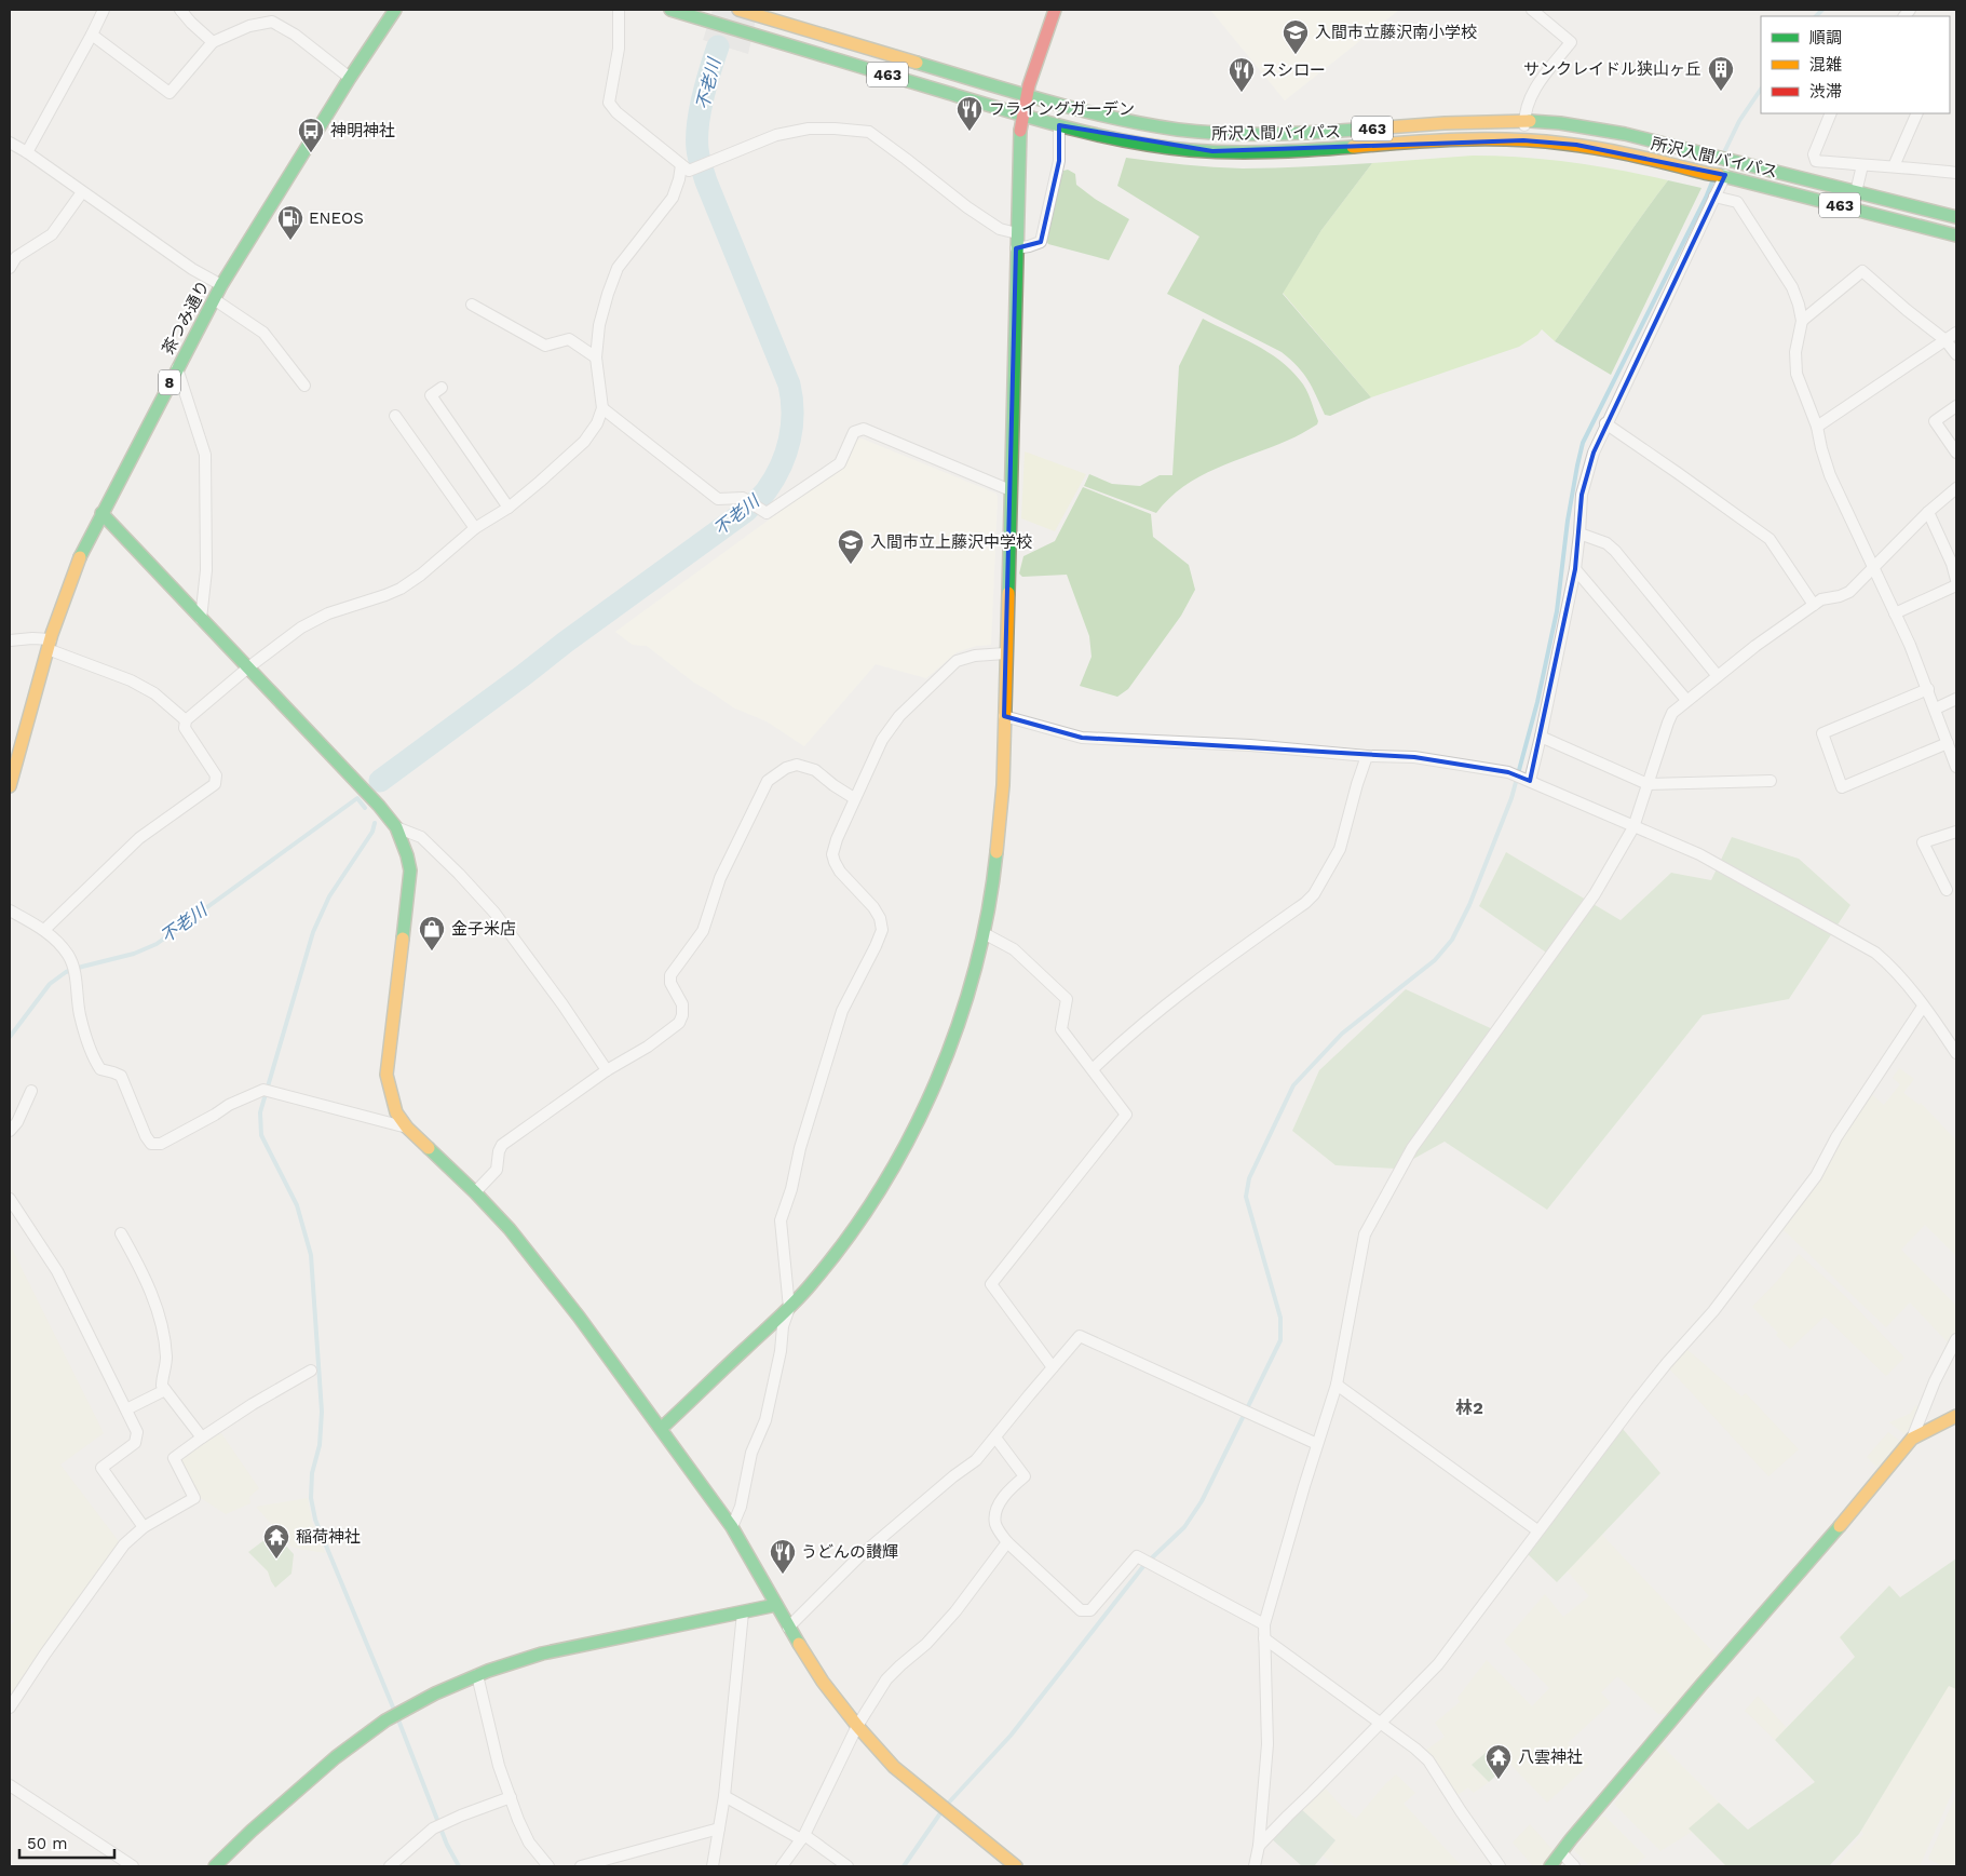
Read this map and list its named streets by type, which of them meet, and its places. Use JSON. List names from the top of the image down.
{
  "streets": {
    "main road": [
      "463",
      "所沢入間バイパス",
      "茶つみ通り",
      "8"
    ]
  },
  "districts": ["林2"],
  "water": ["不老川"],
  "places": {
    "school or university": ["入間市立藤沢南小学校", "入間市立上藤沢中学校"],
    "building": ["サンクレイドル狭山ヶ丘"],
    "restaurant": ["スシロー", "フライングガーデン", "うどんの讃輝"],
    "bus stop": ["神明神社"],
    "fuel station": ["ENEOS"],
    "shop": ["金子米店"],
    "temple": ["稲荷神社", "八雲神社"]
  },
  "legend": ["順調", "混雑", "渋滞"],
  "scale_bar": "50 m"
}
